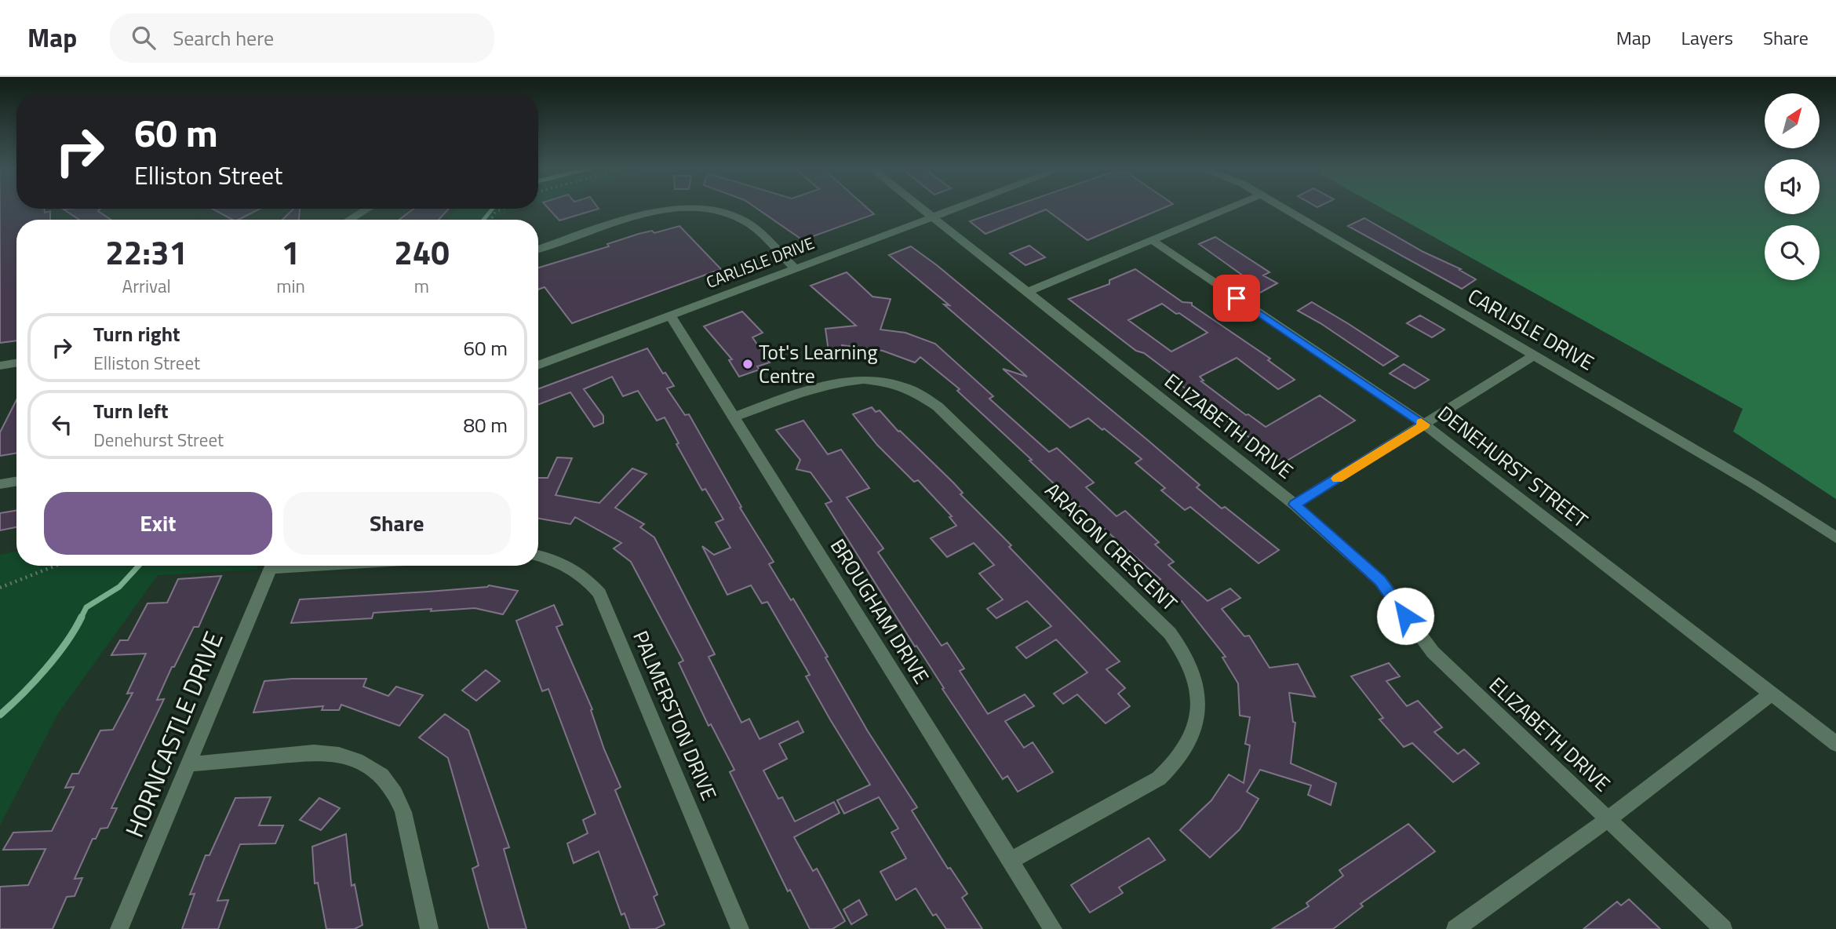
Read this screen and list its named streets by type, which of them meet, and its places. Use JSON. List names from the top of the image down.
{
  "streets": {
    "street": [
      "CARLISLE DRIVE",
      "ELIZABETH DRIVE",
      "DENEHURST STREET",
      "ARAGON CRESCENT",
      "BROUGHAM DRIVE",
      "PALMERSTON DRIVE",
      "HORNCASTLE DRIVE"
    ]
  },
  "crossings": [
    ["CARLISLE DRIVE", "ELIZABETH DRIVE"],
    ["CARLISLE DRIVE", "BROUGHAM DRIVE"],
    ["ARAGON CRESCENT", "BROUGHAM DRIVE"]
  ],
  "places": ["Tot's Learning Centre"],
  "north": "top right",
  "page": {
    "header": "Map",
    "search": "Search here",
    "nav": ["Map", "Layers", "Share"],
    "turn": ["60 m", "Elliston Street"],
    "eta": [
      "22:31",
      "Arrival",
      "1",
      "min",
      "240",
      "m"
    ],
    "list": [
      {
        "name": "Turn right",
        "note": "Elliston Street",
        "value": "60 m"
      },
      {
        "name": "Turn left",
        "note": "Denehurst Street",
        "value": "80 m"
      }
    ],
    "buttons": ["Exit", "Share"]
  }
}
